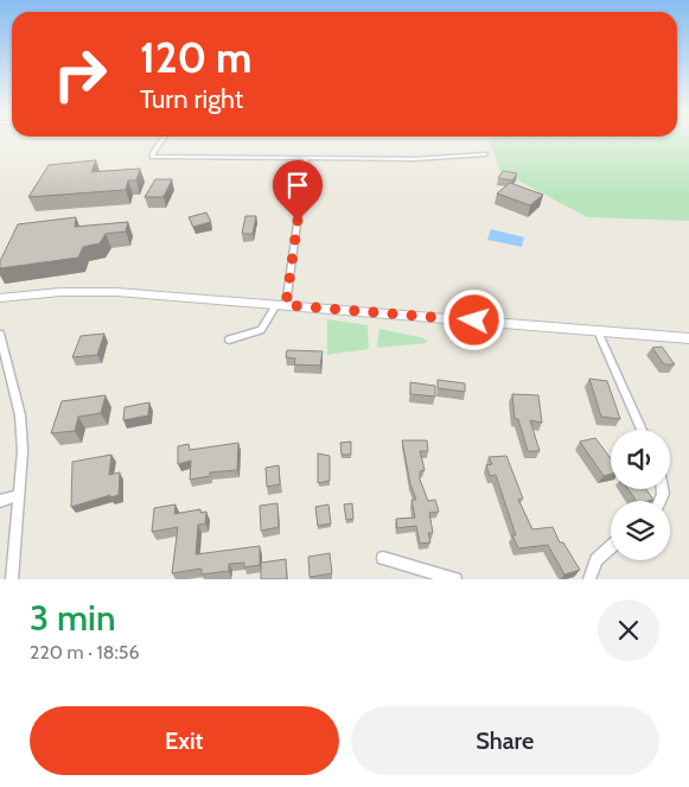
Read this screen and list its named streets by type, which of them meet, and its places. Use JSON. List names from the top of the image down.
{
  "page": {
    "turn": ["120 m", "Turn right"],
    "heading": ["3 min", "220 m · 18:56"],
    "buttons": ["Exit", "Share"]
  }
}
